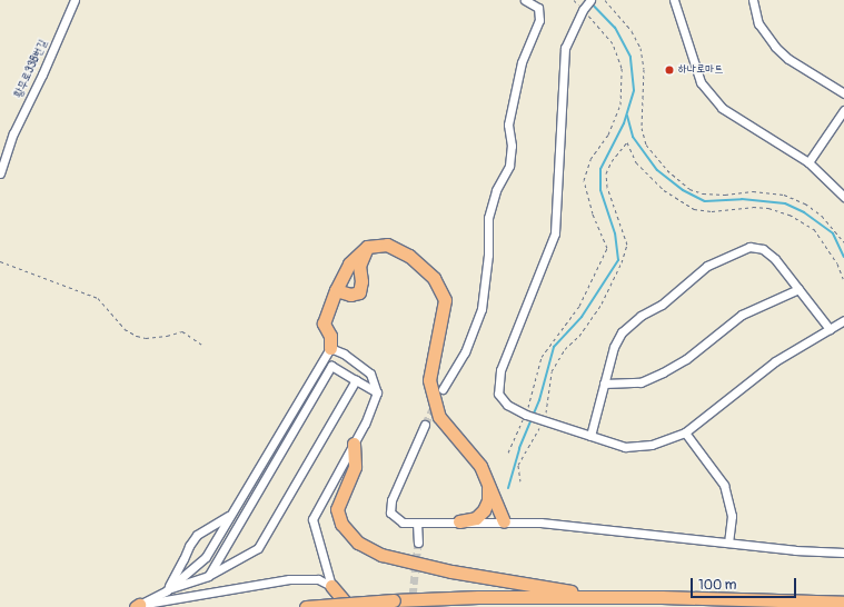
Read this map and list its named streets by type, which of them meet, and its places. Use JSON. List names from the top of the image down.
{
  "streets": {
    "street": ["황무로338번길"]
  },
  "places": ["하나로마트"],
  "scale_bar": "100 m"
}
